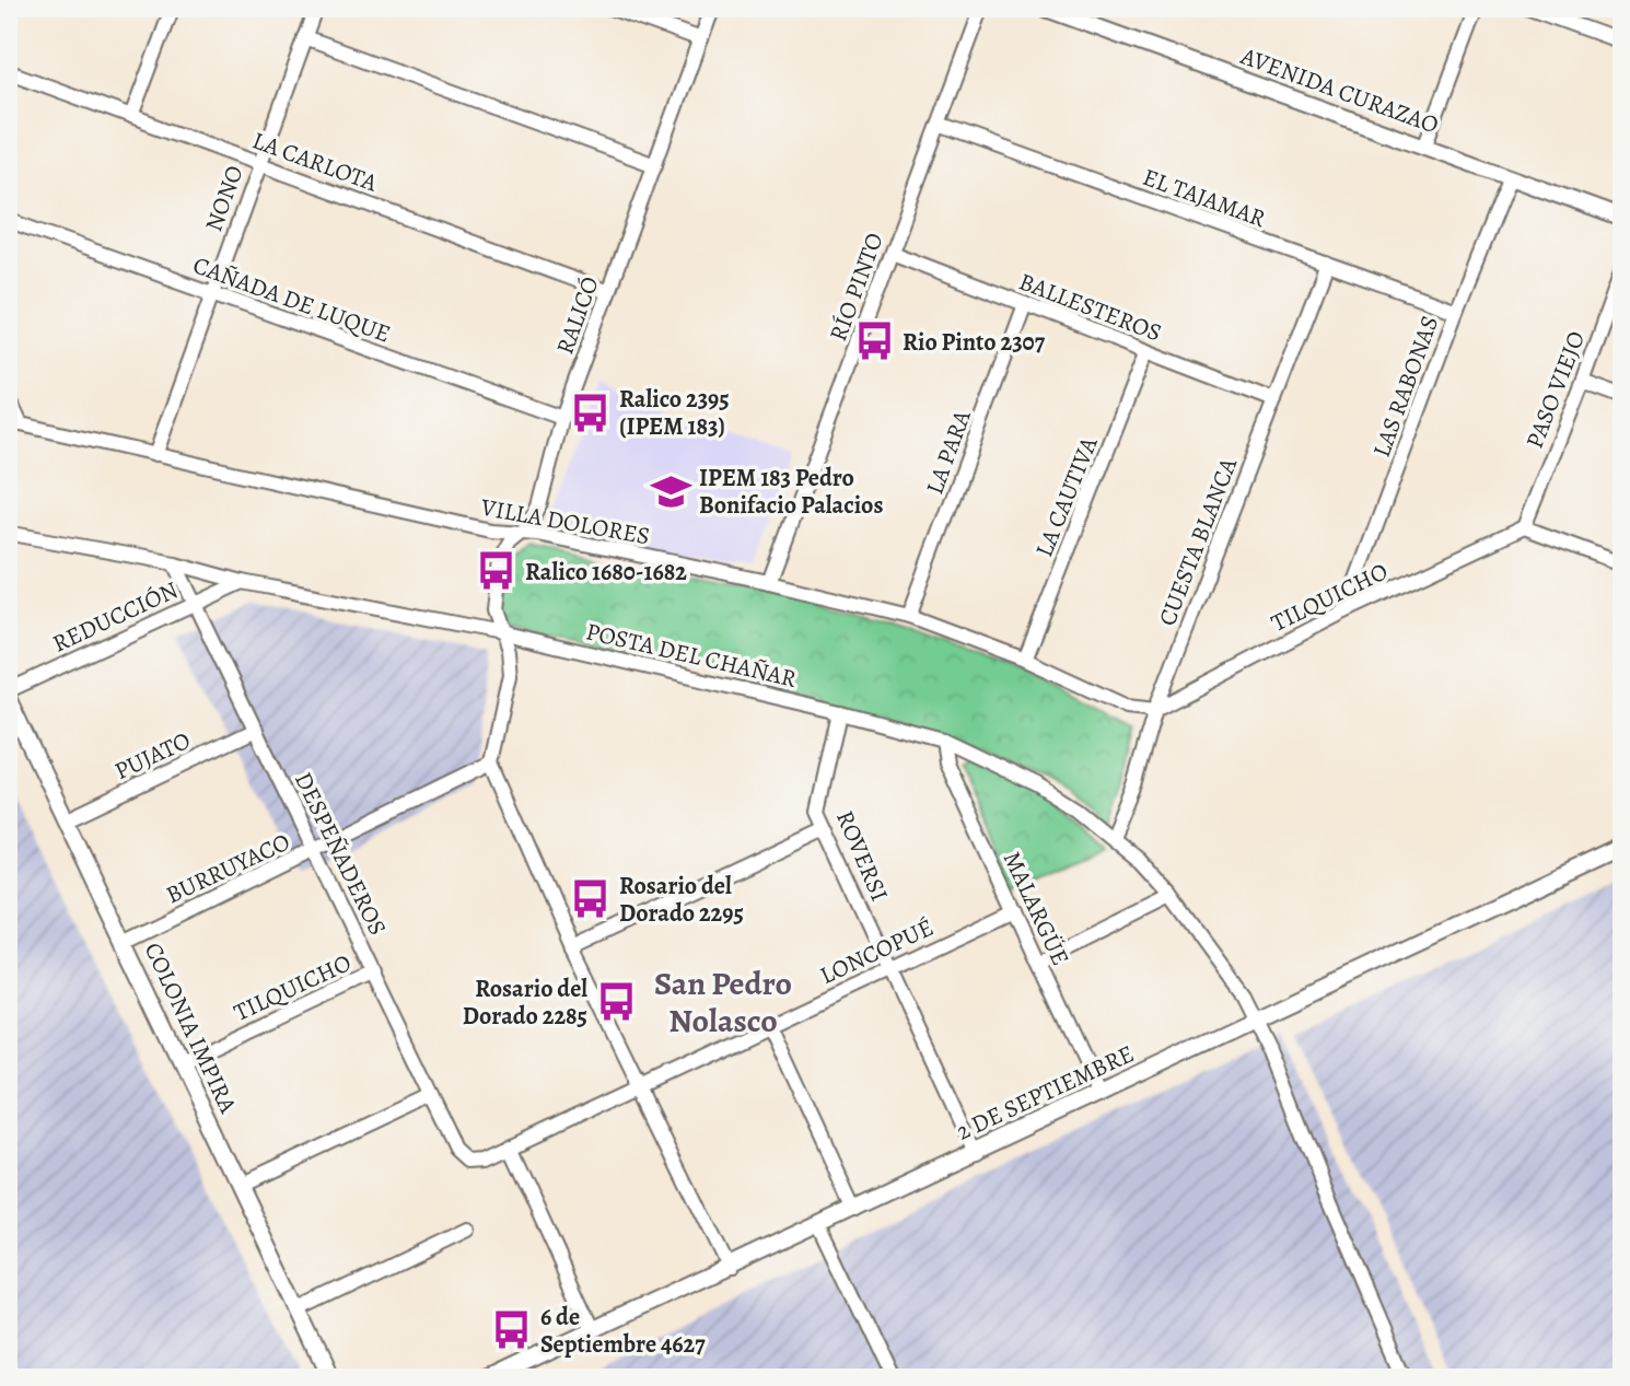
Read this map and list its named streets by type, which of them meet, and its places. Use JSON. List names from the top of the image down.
{
  "streets": {
    "street": [
      "AVENIDA CURAZAO",
      "LA CARLOTA",
      "EL TAJAMAR",
      "NONO",
      "RÍO PINTO",
      "CAÑADA DE LUQUE",
      "BALLESTEROS",
      "RALICÓ",
      "LAS RABONAS",
      "PASO VIEJO",
      "LA PARA",
      "LA CAUTIVA",
      "VILLA DOLORES",
      "CUESTA BLANCA",
      "TILQUICHO",
      "REDUCCIÓN",
      "POSTA DEL CHAÑAR",
      "PUJATO",
      "DESPEÑADEROS",
      "ROVERSI",
      "BURRUYACO",
      "MALARGÜE",
      "LONCOPUÉ",
      "COLONIA IMPIRA",
      "2 DE SEPTIEMBRE"
    ]
  },
  "crossings": [
    ["AVENIDA CURAZAO", "LAS RABONAS"],
    ["LA CARLOTA", "NONO"],
    ["LA CARLOTA", "RALICÓ"],
    ["EL TAJAMAR", "RÍO PINTO"],
    ["EL TAJAMAR", "LAS RABONAS"],
    ["EL TAJAMAR", "CUESTA BLANCA"],
    ["NONO", "CAÑADA DE LUQUE"],
    ["NONO", "VILLA DOLORES"],
    ["RÍO PINTO", "BALLESTEROS"],
    ["RÍO PINTO", "VILLA DOLORES"],
    ["CAÑADA DE LUQUE", "RALICÓ"],
    ["BALLESTEROS", "LA PARA"],
    ["BALLESTEROS", "LA CAUTIVA"],
    ["BALLESTEROS", "CUESTA BLANCA"],
    ["RALICÓ", "VILLA DOLORES"],
    ["RALICÓ", "POSTA DEL CHAÑAR"],
    ["RALICÓ", "BURRUYACO"],
    ["LAS RABONAS", "TILQUICHO"],
    ["PASO VIEJO", "TILQUICHO"],
    ["LA PARA", "VILLA DOLORES"],
    ["LA CAUTIVA", "VILLA DOLORES"],
    ["VILLA DOLORES", "CUESTA BLANCA"],
    ["VILLA DOLORES", "TILQUICHO"],
    ["CUESTA BLANCA", "TILQUICHO"],
    ["CUESTA BLANCA", "POSTA DEL CHAÑAR"],
    ["TILQUICHO", "DESPEÑADEROS"],
    ["TILQUICHO", "COLONIA IMPIRA"],
    ["REDUCCIÓN", "POSTA DEL CHAÑAR"],
    ["REDUCCIÓN", "DESPEÑADEROS"],
    ["REDUCCIÓN", "COLONIA IMPIRA"],
    ["POSTA DEL CHAÑAR", "DESPEÑADEROS"],
    ["POSTA DEL CHAÑAR", "ROVERSI"],
    ["POSTA DEL CHAÑAR", "MALARGÜE"],
    ["POSTA DEL CHAÑAR", "2 DE SEPTIEMBRE"],
    ["PUJATO", "DESPEÑADEROS"],
    ["PUJATO", "COLONIA IMPIRA"],
    ["DESPEÑADEROS", "BURRUYACO"],
    ["DESPEÑADEROS", "LONCOPUÉ"],
    ["ROVERSI", "LONCOPUÉ"],
    ["ROVERSI", "2 DE SEPTIEMBRE"],
    ["BURRUYACO", "COLONIA IMPIRA"],
    ["MALARGÜE", "LONCOPUÉ"],
    ["MALARGÜE", "2 DE SEPTIEMBRE"]
  ],
  "districts": ["San Pedro Nolasco"],
  "places": {
    "bus stop": [
      "Rio Pinto 2307",
      "Ralico 2395 (IPEM 183)",
      "Ralico 1680-1682",
      "Rosario del Dorado 2295",
      "Rosario del Dorado 2285",
      "6 de Septiembre 4627"
    ],
    "school or university": ["IPEM 183 Pedro Bonifacio Palacios"]
  }
}
